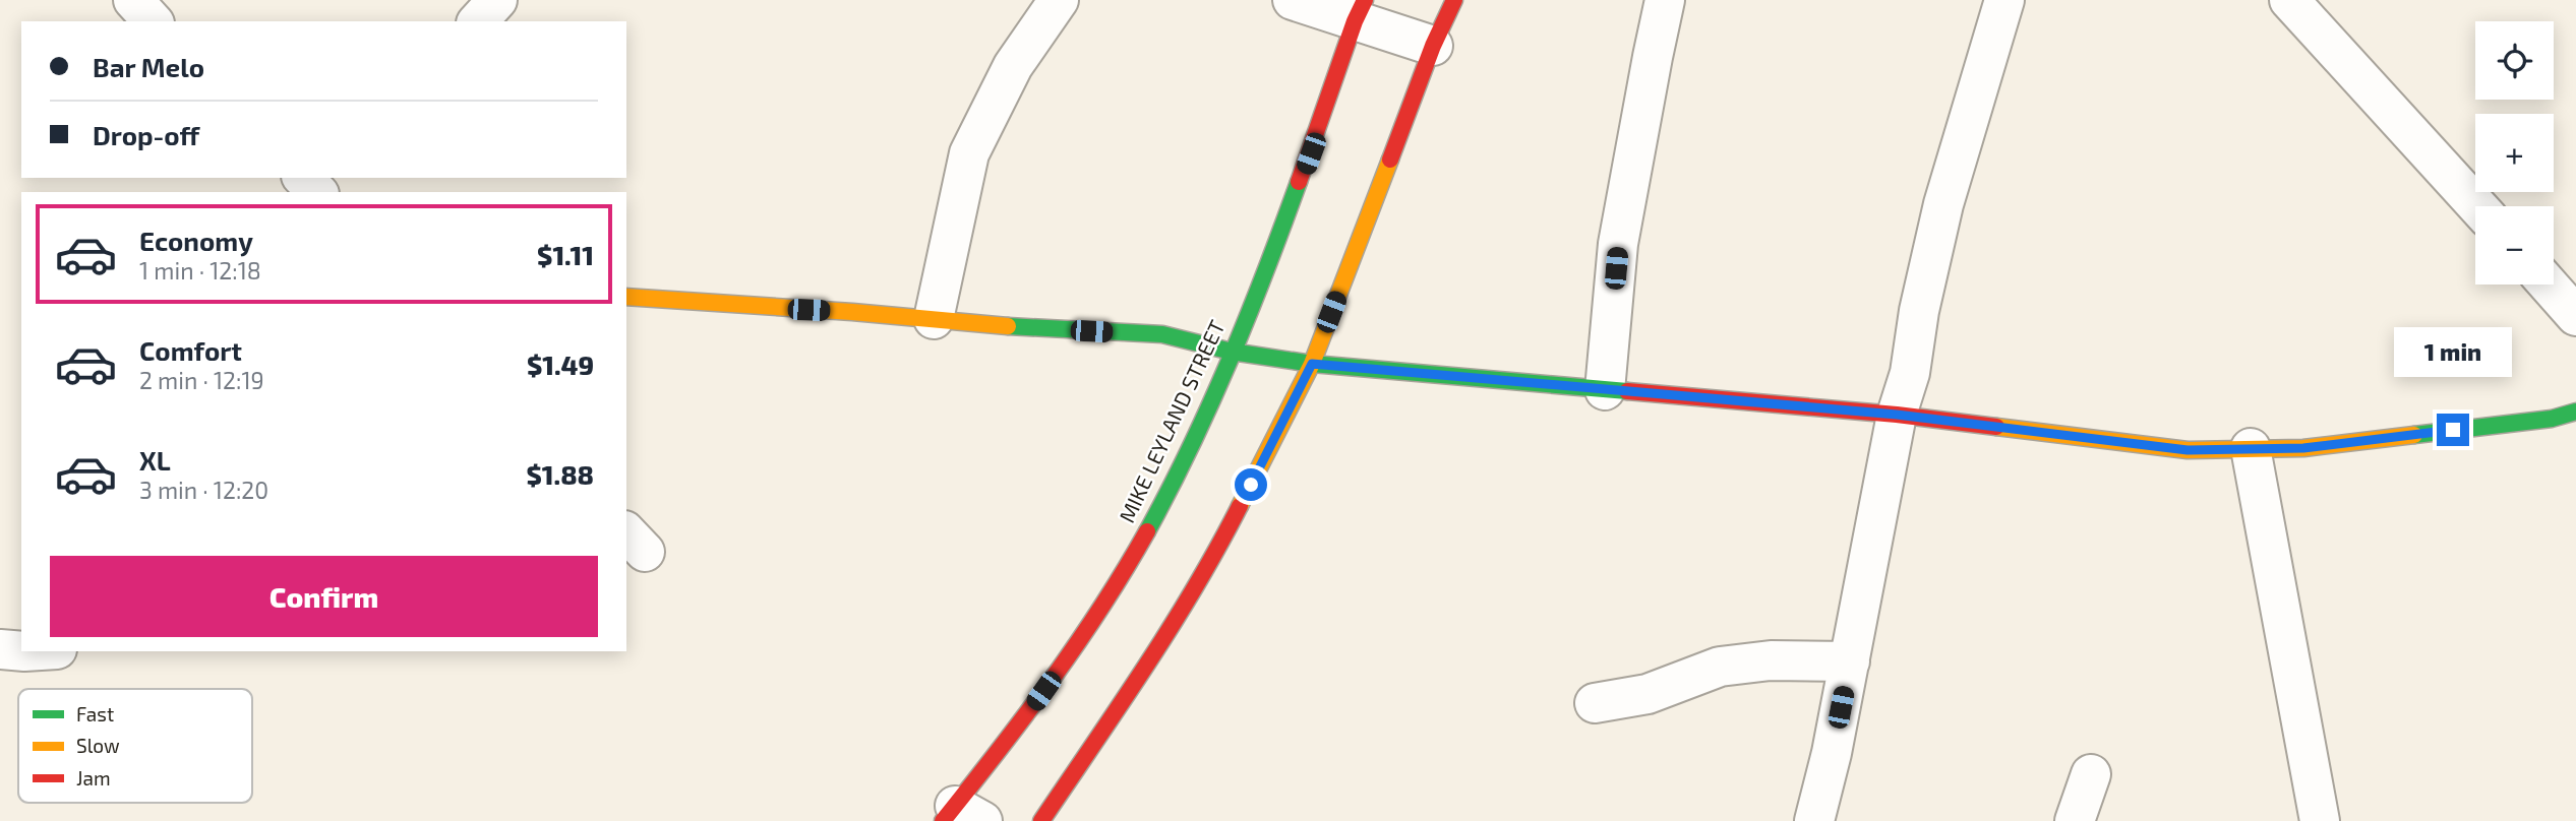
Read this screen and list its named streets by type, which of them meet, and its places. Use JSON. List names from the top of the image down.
{
  "streets": {
    "street": ["MIKE LEYLAND STREET"]
  },
  "legend": ["Fast", "Slow", "Jam"],
  "page": {
    "map_buttons": ["+", "−"],
    "banner": ["Bar Melo", "Drop-off"],
    "list": [
      {
        "name": "Economy",
        "note": "1 min · 12:18",
        "value": "$1.11"
      },
      {
        "name": "Comfort",
        "note": "2 min · 12:19",
        "value": "$1.49"
      },
      {
        "name": "XL",
        "note": "3 min · 12:20",
        "value": "$1.88"
      }
    ],
    "bubble": "1 min",
    "buttons": "Confirm"
  }
}
